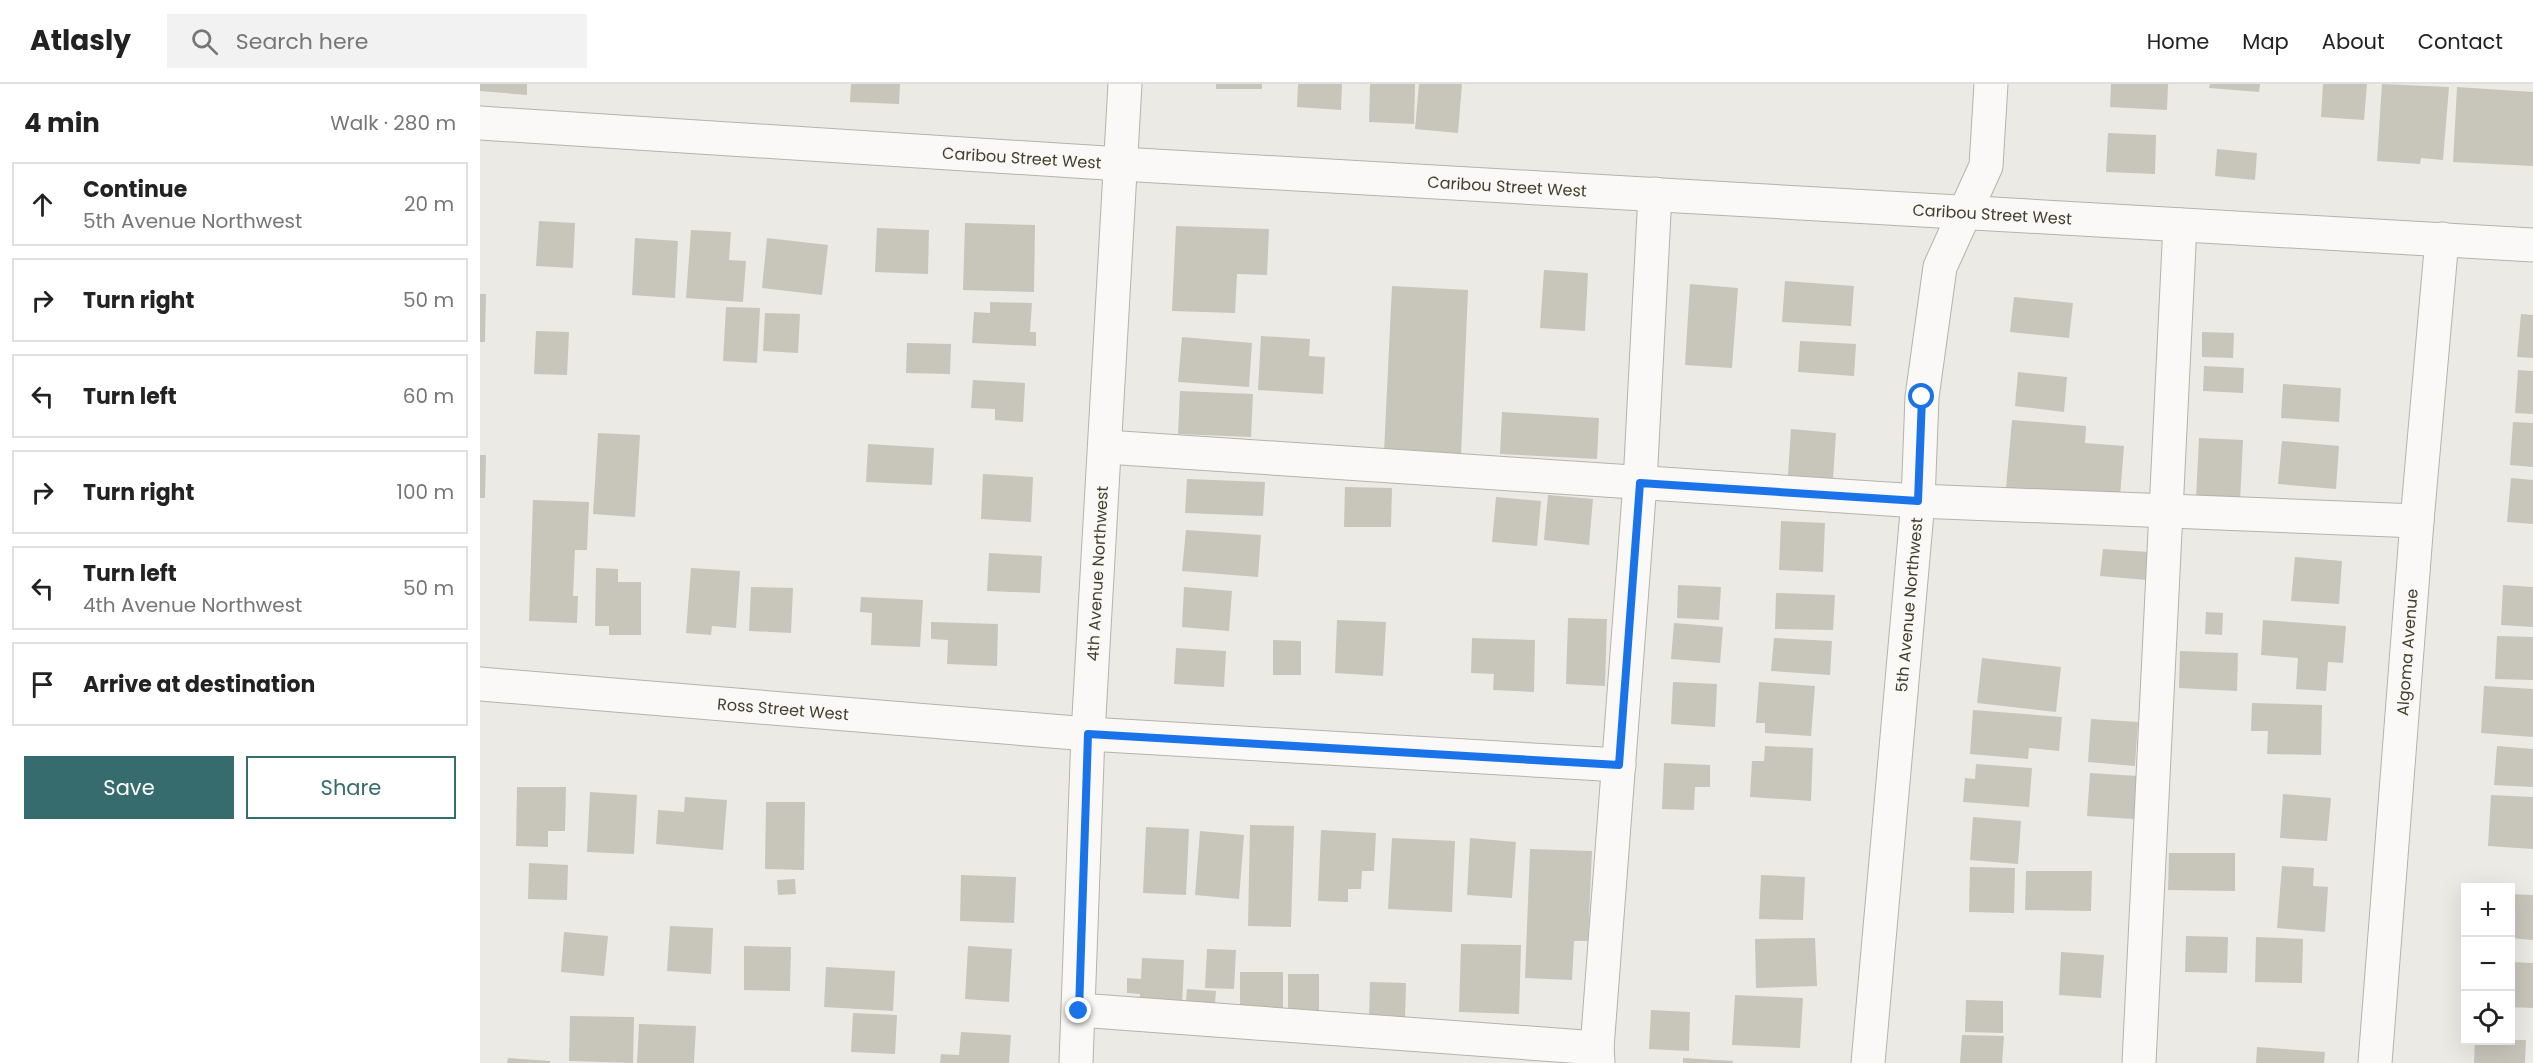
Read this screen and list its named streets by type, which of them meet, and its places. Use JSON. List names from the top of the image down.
{
  "streets": {
    "street": [
      "Caribou Street West",
      "4th Avenue Northwest",
      "5th Avenue Northwest",
      "Algoma Avenue",
      "Ross Street West"
    ]
  },
  "crossings": [
    ["Caribou Street West", "4th Avenue Northwest"],
    ["Caribou Street West", "5th Avenue Northwest"],
    ["Caribou Street West", "Algoma Avenue"],
    ["4th Avenue Northwest", "Ross Street West"]
  ],
  "page": {
    "header": "Atlasly",
    "search": "Search here",
    "nav": [
      "Home",
      "Map",
      "About",
      "Contact"
    ],
    "heading": ["4 min", "Walk · 280 m"],
    "list": [
      ["Continue", "5th Avenue Northwest", "20 m"],
      ["Turn right", "50 m"],
      ["Turn left", "60 m"],
      ["Turn right", "100 m"],
      ["Turn left", "4th Avenue Northwest", "50 m"],
      "Arrive at destination"
    ],
    "buttons": ["Save", "Share"],
    "map_buttons": ["+", "−"]
  }
}
